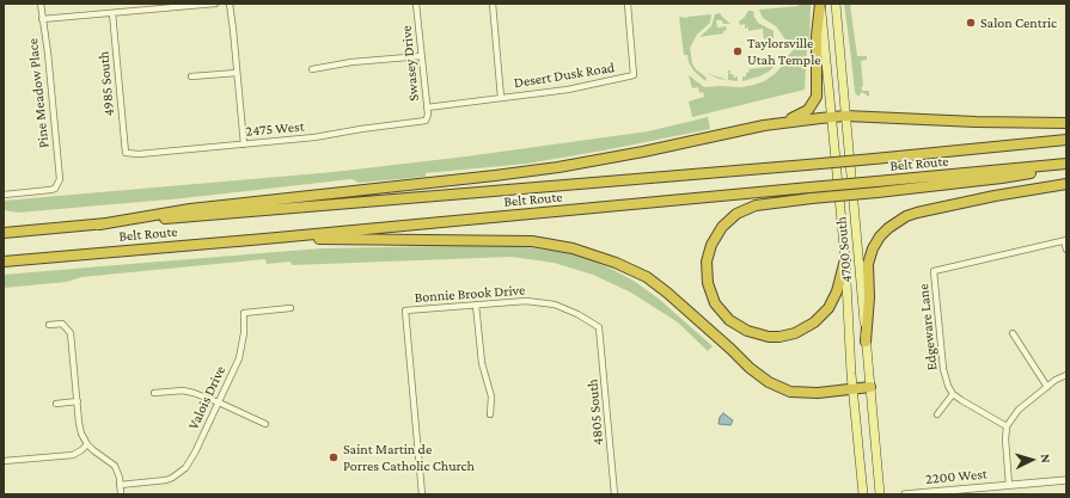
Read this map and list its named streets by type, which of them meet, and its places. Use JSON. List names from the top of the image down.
{
  "streets": {
    "highway": ["Belt Route"],
    "main road": ["4700 South"],
    "street": [
      "Swasey Drive",
      "Desert Dusk Road",
      "4985 South",
      "Pine Meadow Place",
      "2475 West",
      "Bonnie Brook Drive",
      "Edgeware Lane",
      "Valois Drive",
      "4805 South",
      "2200 West"
    ]
  },
  "crossings": [
    ["Swasey Drive", "Desert Dusk Road"],
    ["Swasey Drive", "2475 West"],
    ["4985 South", "2475 West"],
    ["Bonnie Brook Drive", "4805 South"]
  ],
  "places": ["Salon Centric", "Taylorsville Utah Temple", "Saint Martin de Porres Catholic Church"],
  "north": "right"
}
